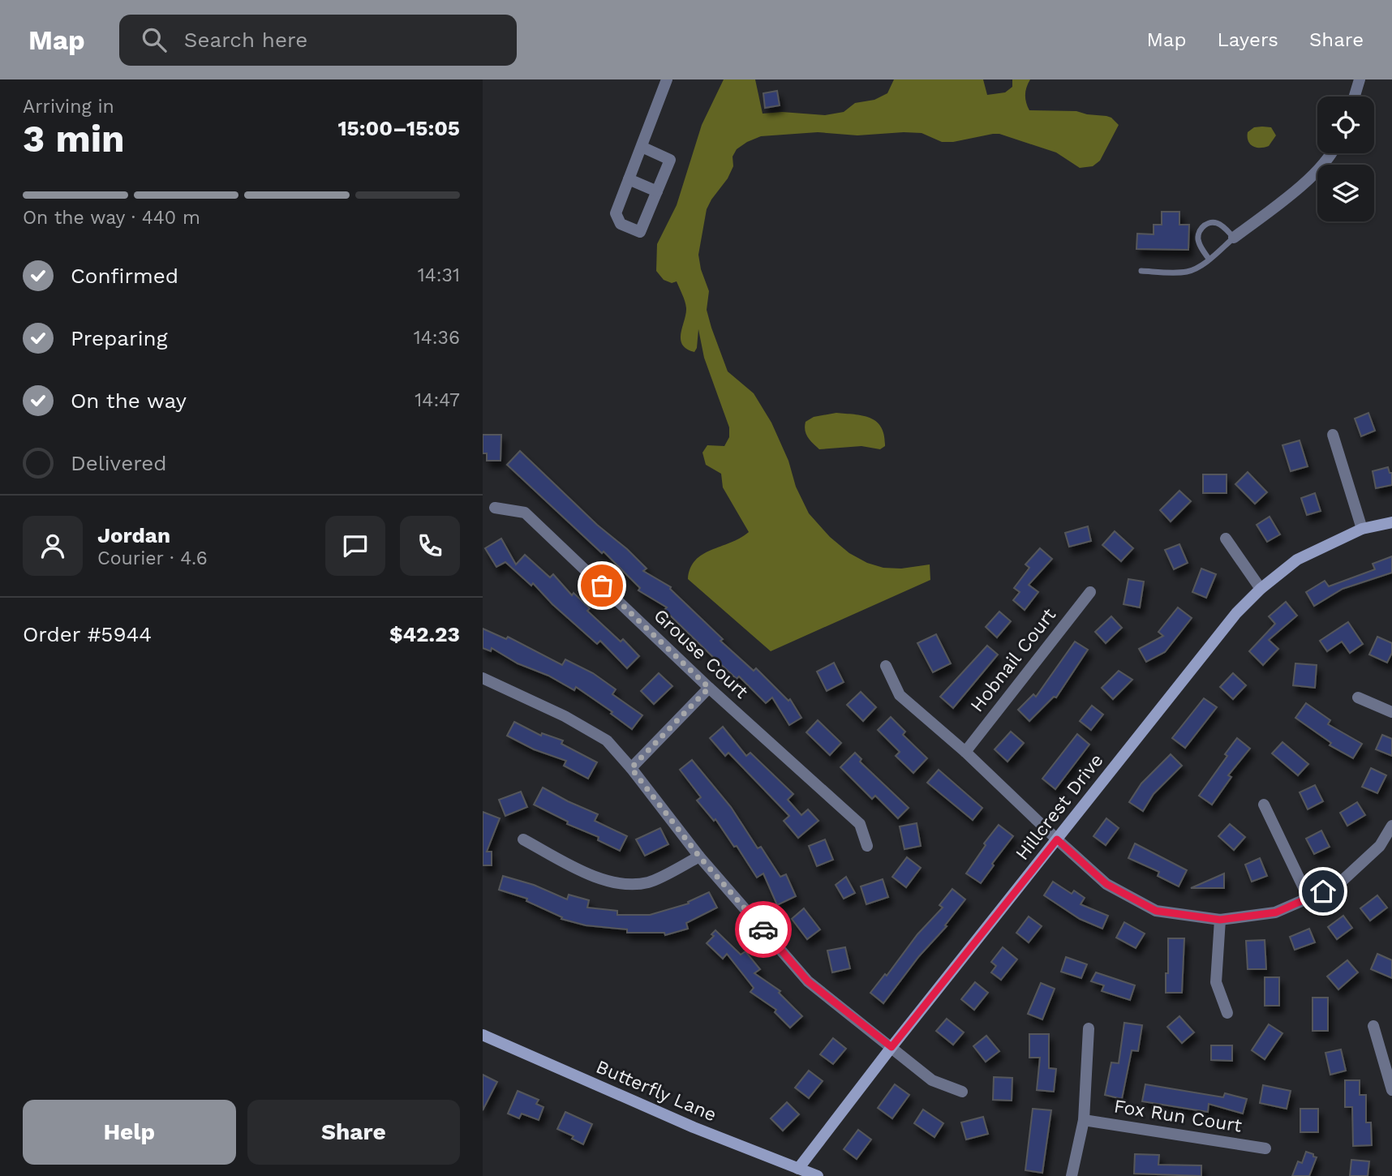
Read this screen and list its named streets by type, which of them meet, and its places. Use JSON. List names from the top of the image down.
{
  "streets": {
    "street": [
      "Grouse Court",
      "Hobnail Court",
      "Hillcrest Drive",
      "Butterfly Lane",
      "Fox Run Court"
    ]
  },
  "crossings": [
    ["Hillcrest Drive", "Butterfly Lane"]
  ],
  "page": {
    "header": "Map",
    "search": "Search here",
    "nav": ["Map", "Layers", "Share"],
    "heading": ["3 min", "Arriving in", "15:00–15:05"],
    "panel": [
      "Jordan",
      "Courier · 4.6",
      "Order #5944",
      "$42.23"
    ],
    "bar": "On the way · 440 m",
    "list": [
      ["Confirmed", "14:31"],
      ["Preparing", "14:36"],
      ["On the way", "14:47"],
      "Delivered"
    ],
    "buttons": ["Help", "Share"]
  }
}
